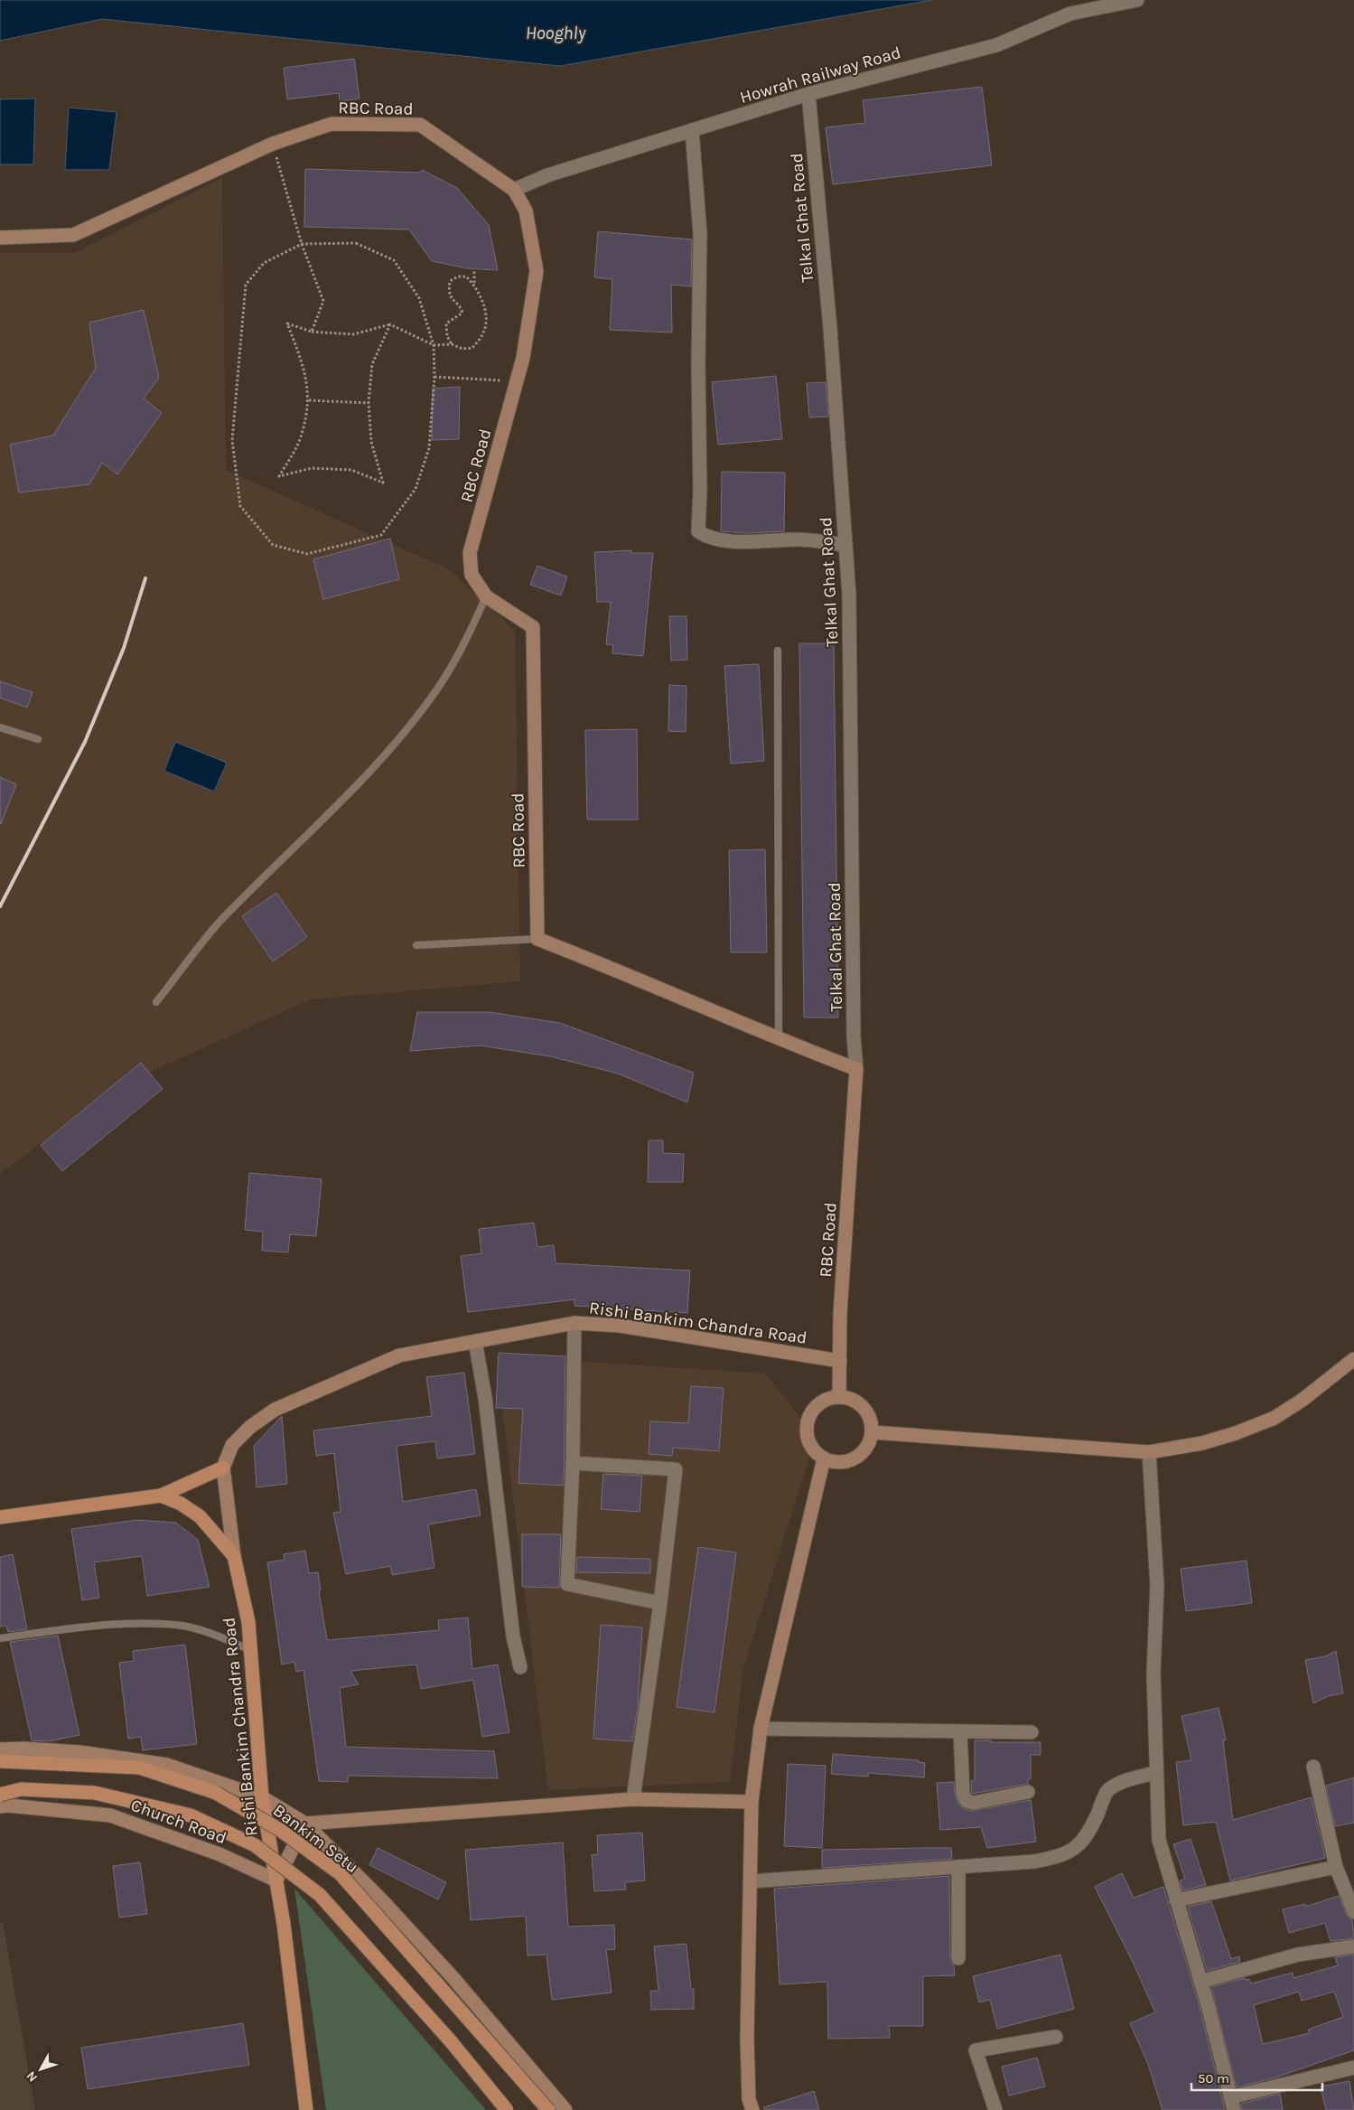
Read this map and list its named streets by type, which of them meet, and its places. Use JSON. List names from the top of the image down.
{
  "streets": {
    "main road": [
      "RBC Road",
      "Rishi Bankim Chandra Road",
      "Church Road",
      "Bankim Setu"
    ],
    "street": ["Howrah Railway Road", "Telkal Ghat Road"]
  },
  "crossings": [
    ["Howrah Railway Road", "RBC Road"],
    ["Howrah Railway Road", "Telkal Ghat Road"],
    ["RBC Road", "Telkal Ghat Road"],
    ["RBC Road", "Rishi Bankim Chandra Road"],
    ["Rishi Bankim Chandra Road", "Church Road"]
  ],
  "water": ["Hooghly"],
  "scale_bar": "50 m",
  "north": "bottom left"
}
